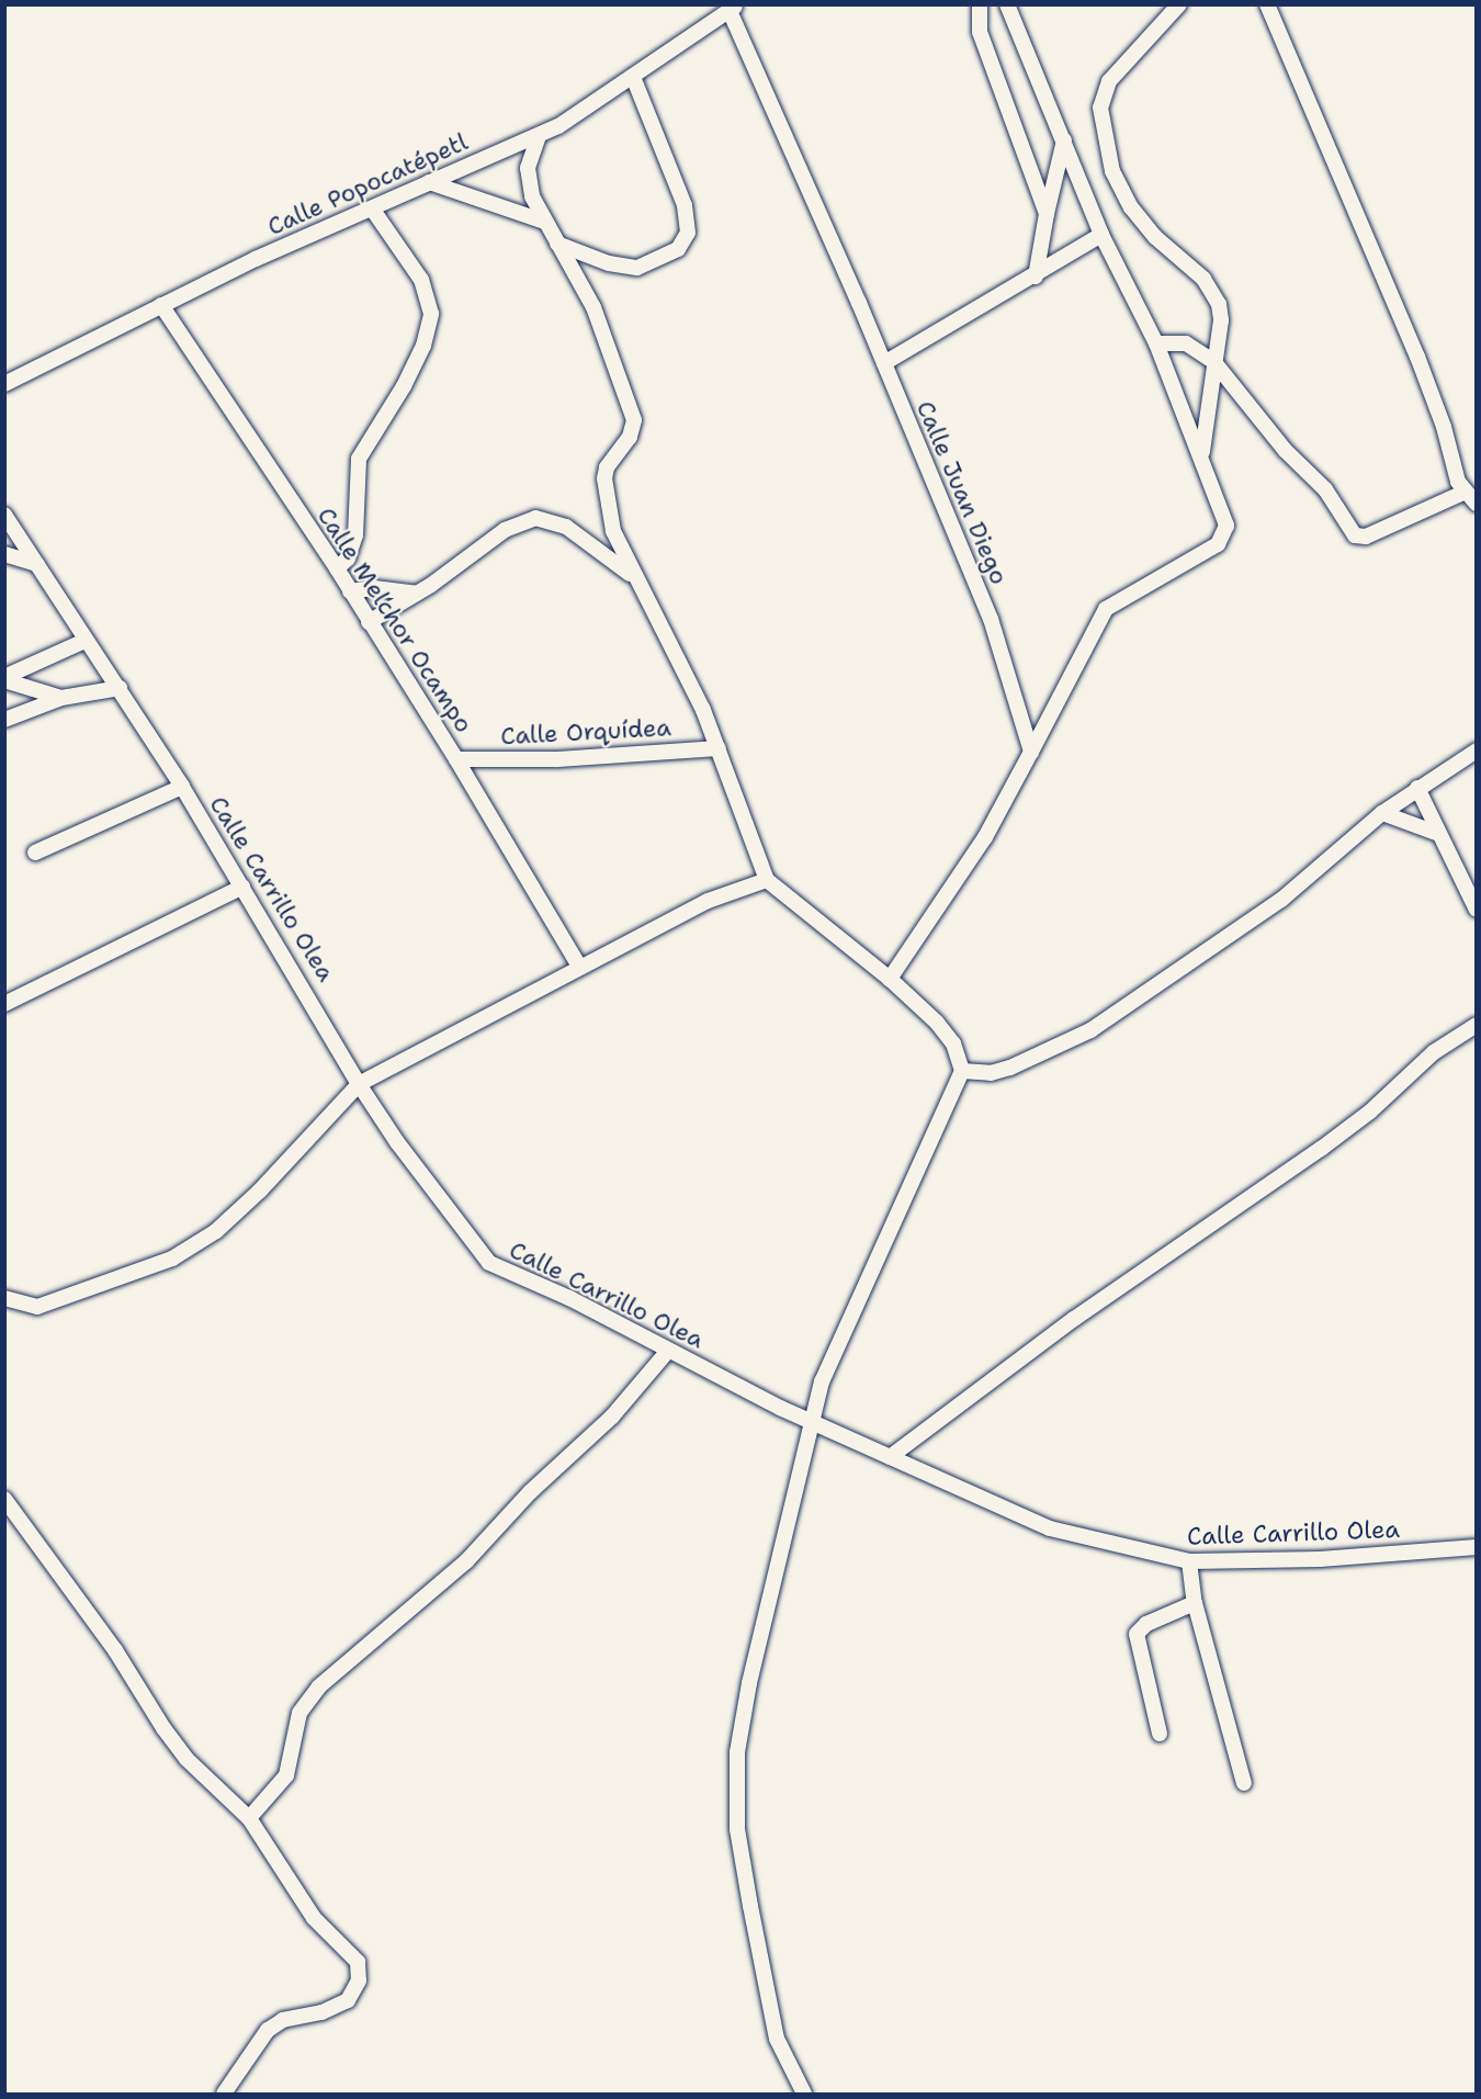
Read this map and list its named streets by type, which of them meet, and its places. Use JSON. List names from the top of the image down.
{
  "streets": {
    "street": [
      "Calle Popocatépetl",
      "Calle Juan Diego",
      "Calle Melchor Ocampo",
      "Calle Orquídea",
      "Calle Carrillo Olea"
    ]
  },
  "crossings": [
    ["Calle Popocatépetl", "Calle Juan Diego"],
    ["Calle Popocatépetl", "Calle Melchor Ocampo"],
    ["Calle Melchor Ocampo", "Calle Orquídea"]
  ]
}
